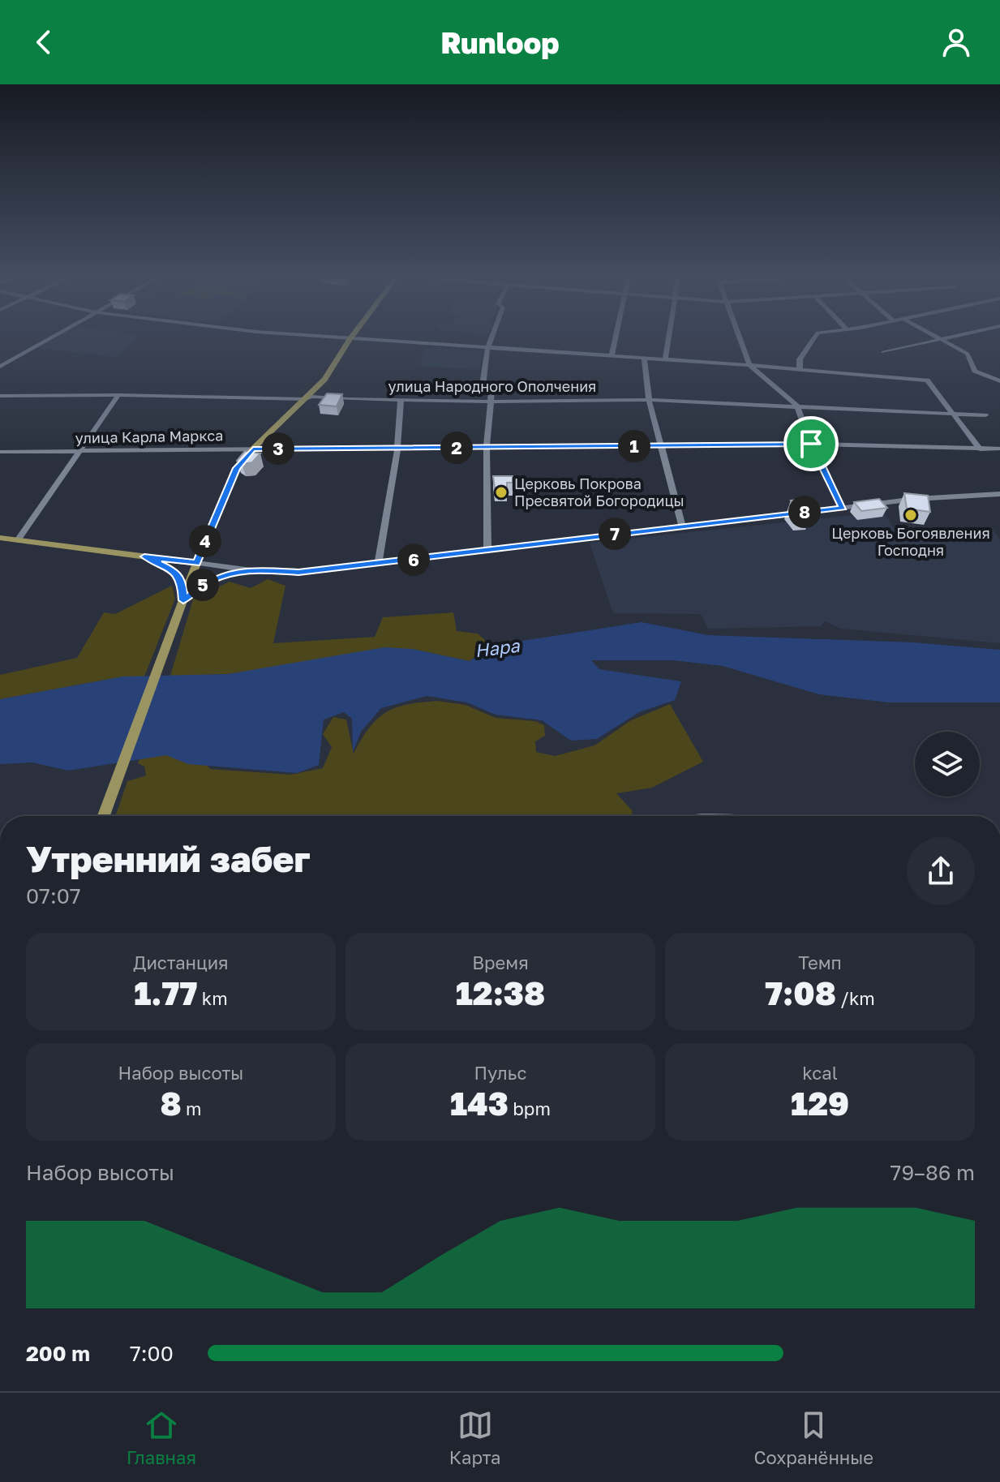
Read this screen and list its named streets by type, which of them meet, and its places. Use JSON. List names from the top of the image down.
{
  "streets": {
    "street": ["улица Народного Ополчения", "улица Карла Маркса"]
  },
  "water": ["Нара"],
  "places": ["Церковь Покрова Пресвятой Богородицы", "Церковь Богоявления Господня"],
  "page": {
    "header": "Runloop",
    "pins": [
      "1",
      "2",
      "3",
      "8",
      "7",
      "4",
      "6",
      "5"
    ],
    "heading": ["Утренний забег", "07:07"],
    "stats": [
      ["Дистанция", "1.77 km"],
      ["Время", "12:38"],
      ["Темп", "7:08 /km"],
      ["Набор высоты", "8 m"],
      ["Пульс", "143 bpm"],
      ["kcal", "129"]
    ],
    "chart": ["Набор высоты", "79–86 m"],
    "list": [
      {
        "name": "200 m",
        "note": "7:00"
      }
    ],
    "tabs": ["Главная", "Карта", "Сохранённые"]
  }
}
